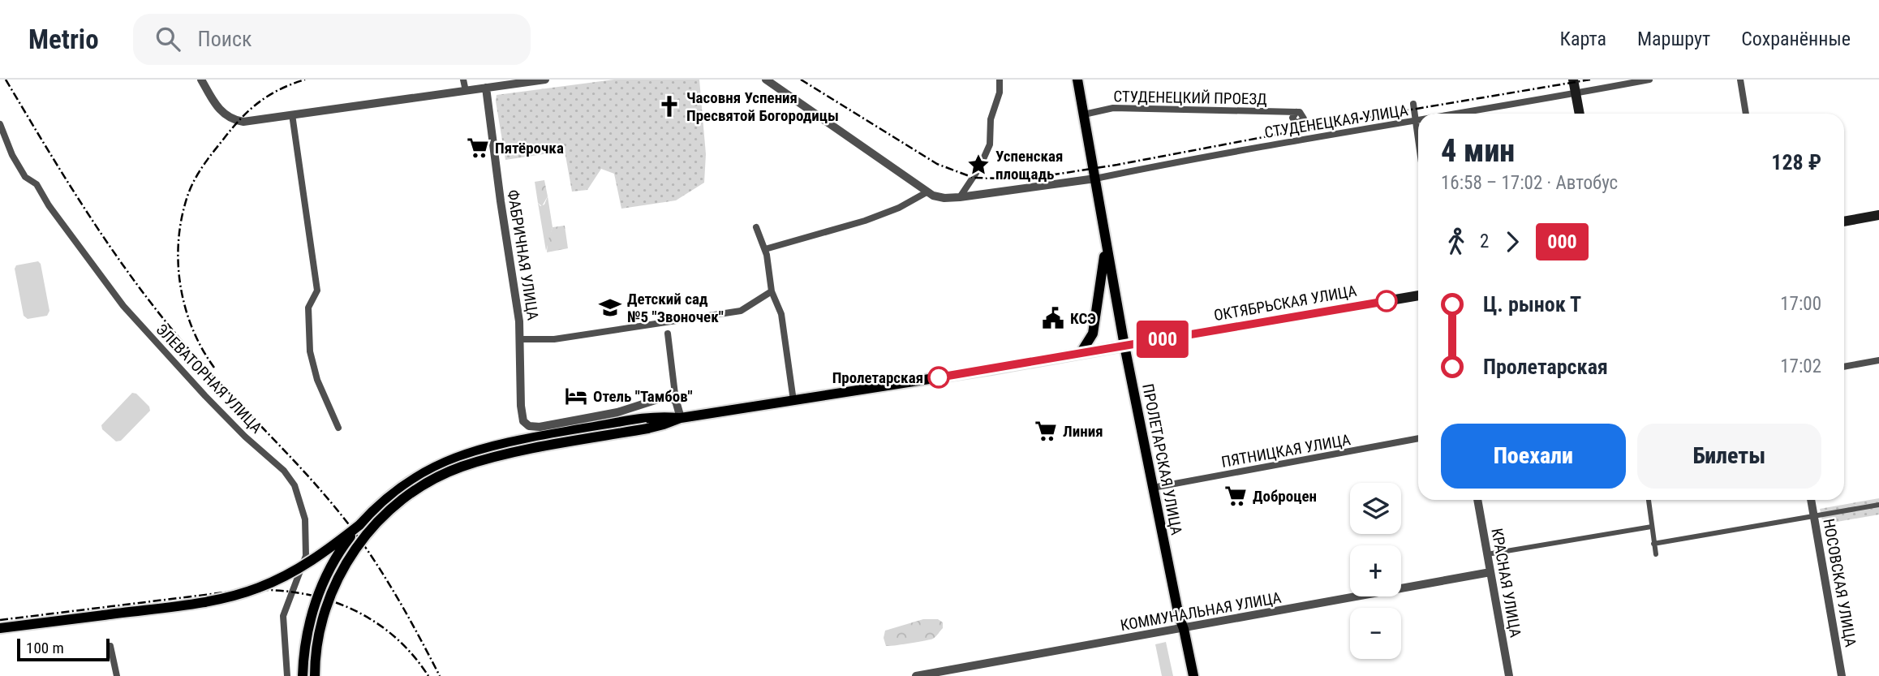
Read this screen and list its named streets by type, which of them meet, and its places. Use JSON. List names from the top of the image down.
{
  "streets": {
    "main road": ["ОКТЯБРЬСКАЯ УЛИЦА", "ПРОЛЕТАРСКАЯ УЛИЦА"],
    "street": [
      "СТУДЕНЕЦКИЙ ПРОЕЗД",
      "СТУДЕНЕЦКАЯ УЛИЦА",
      "ФАБРИЧНАЯ УЛИЦА",
      "ЭЛЕВАТОРНАЯ УЛИЦА",
      "ПЯТНИЦКАЯ УЛИЦА",
      "КРАСНАЯ УЛИЦА",
      "НОСОВСКАЯ УЛИЦА",
      "КОММУНАЛЬНАЯ УЛИЦА"
    ]
  },
  "crossings": [
    ["СТУДЕНЕЦКИЙ ПРОЕЗД", "ПРОЛЕТАРСКАЯ УЛИЦА"],
    ["СТУДЕНЕЦКАЯ УЛИЦА", "ПРОЛЕТАРСКАЯ УЛИЦА"],
    ["ОКТЯБРЬСКАЯ УЛИЦА", "ПРОЛЕТАРСКАЯ УЛИЦА"],
    ["ПЯТНИЦКАЯ УЛИЦА", "ПРОЛЕТАРСКАЯ УЛИЦА"],
    ["ПРОЛЕТАРСКАЯ УЛИЦА", "КОММУНАЛЬНАЯ УЛИЦА"],
    ["КРАСНАЯ УЛИЦА", "КОММУНАЛЬНАЯ УЛИЦА"]
  ],
  "places": {
    "church": ["Часовня Успения Пресвятой Богородицы"],
    "supermarket": ["Пятёрочка", "Линия", "Доброцен"],
    "place": ["Успенская площадь"],
    "school or university": ["Детский сад №5 \"Звоночек\""],
    "public building": ["КСЭ"],
    "other": ["Пролетарская"],
    "hotel": ["Отель \"Тамбов\""]
  },
  "lines": ["bus line 000"],
  "scale_bar": "100 m",
  "page": {
    "header": "Metrio",
    "search": "Поиск",
    "nav": ["Карта", "Маршрут", "Сохранённые"],
    "on_map": "000",
    "heading": ["4 мин", "16:58 – 17:02 · Автобус", "128 ₽"],
    "legs": ["2", "000"],
    "list": [
      {
        "name": "Ц. рынок Т",
        "value": "17:00"
      },
      {
        "name": "Пролетарская",
        "value": "17:02"
      }
    ],
    "buttons": ["Поехали", "Билеты"],
    "map_buttons": ["+", "−"],
    "scale": "100 m"
  }
}
